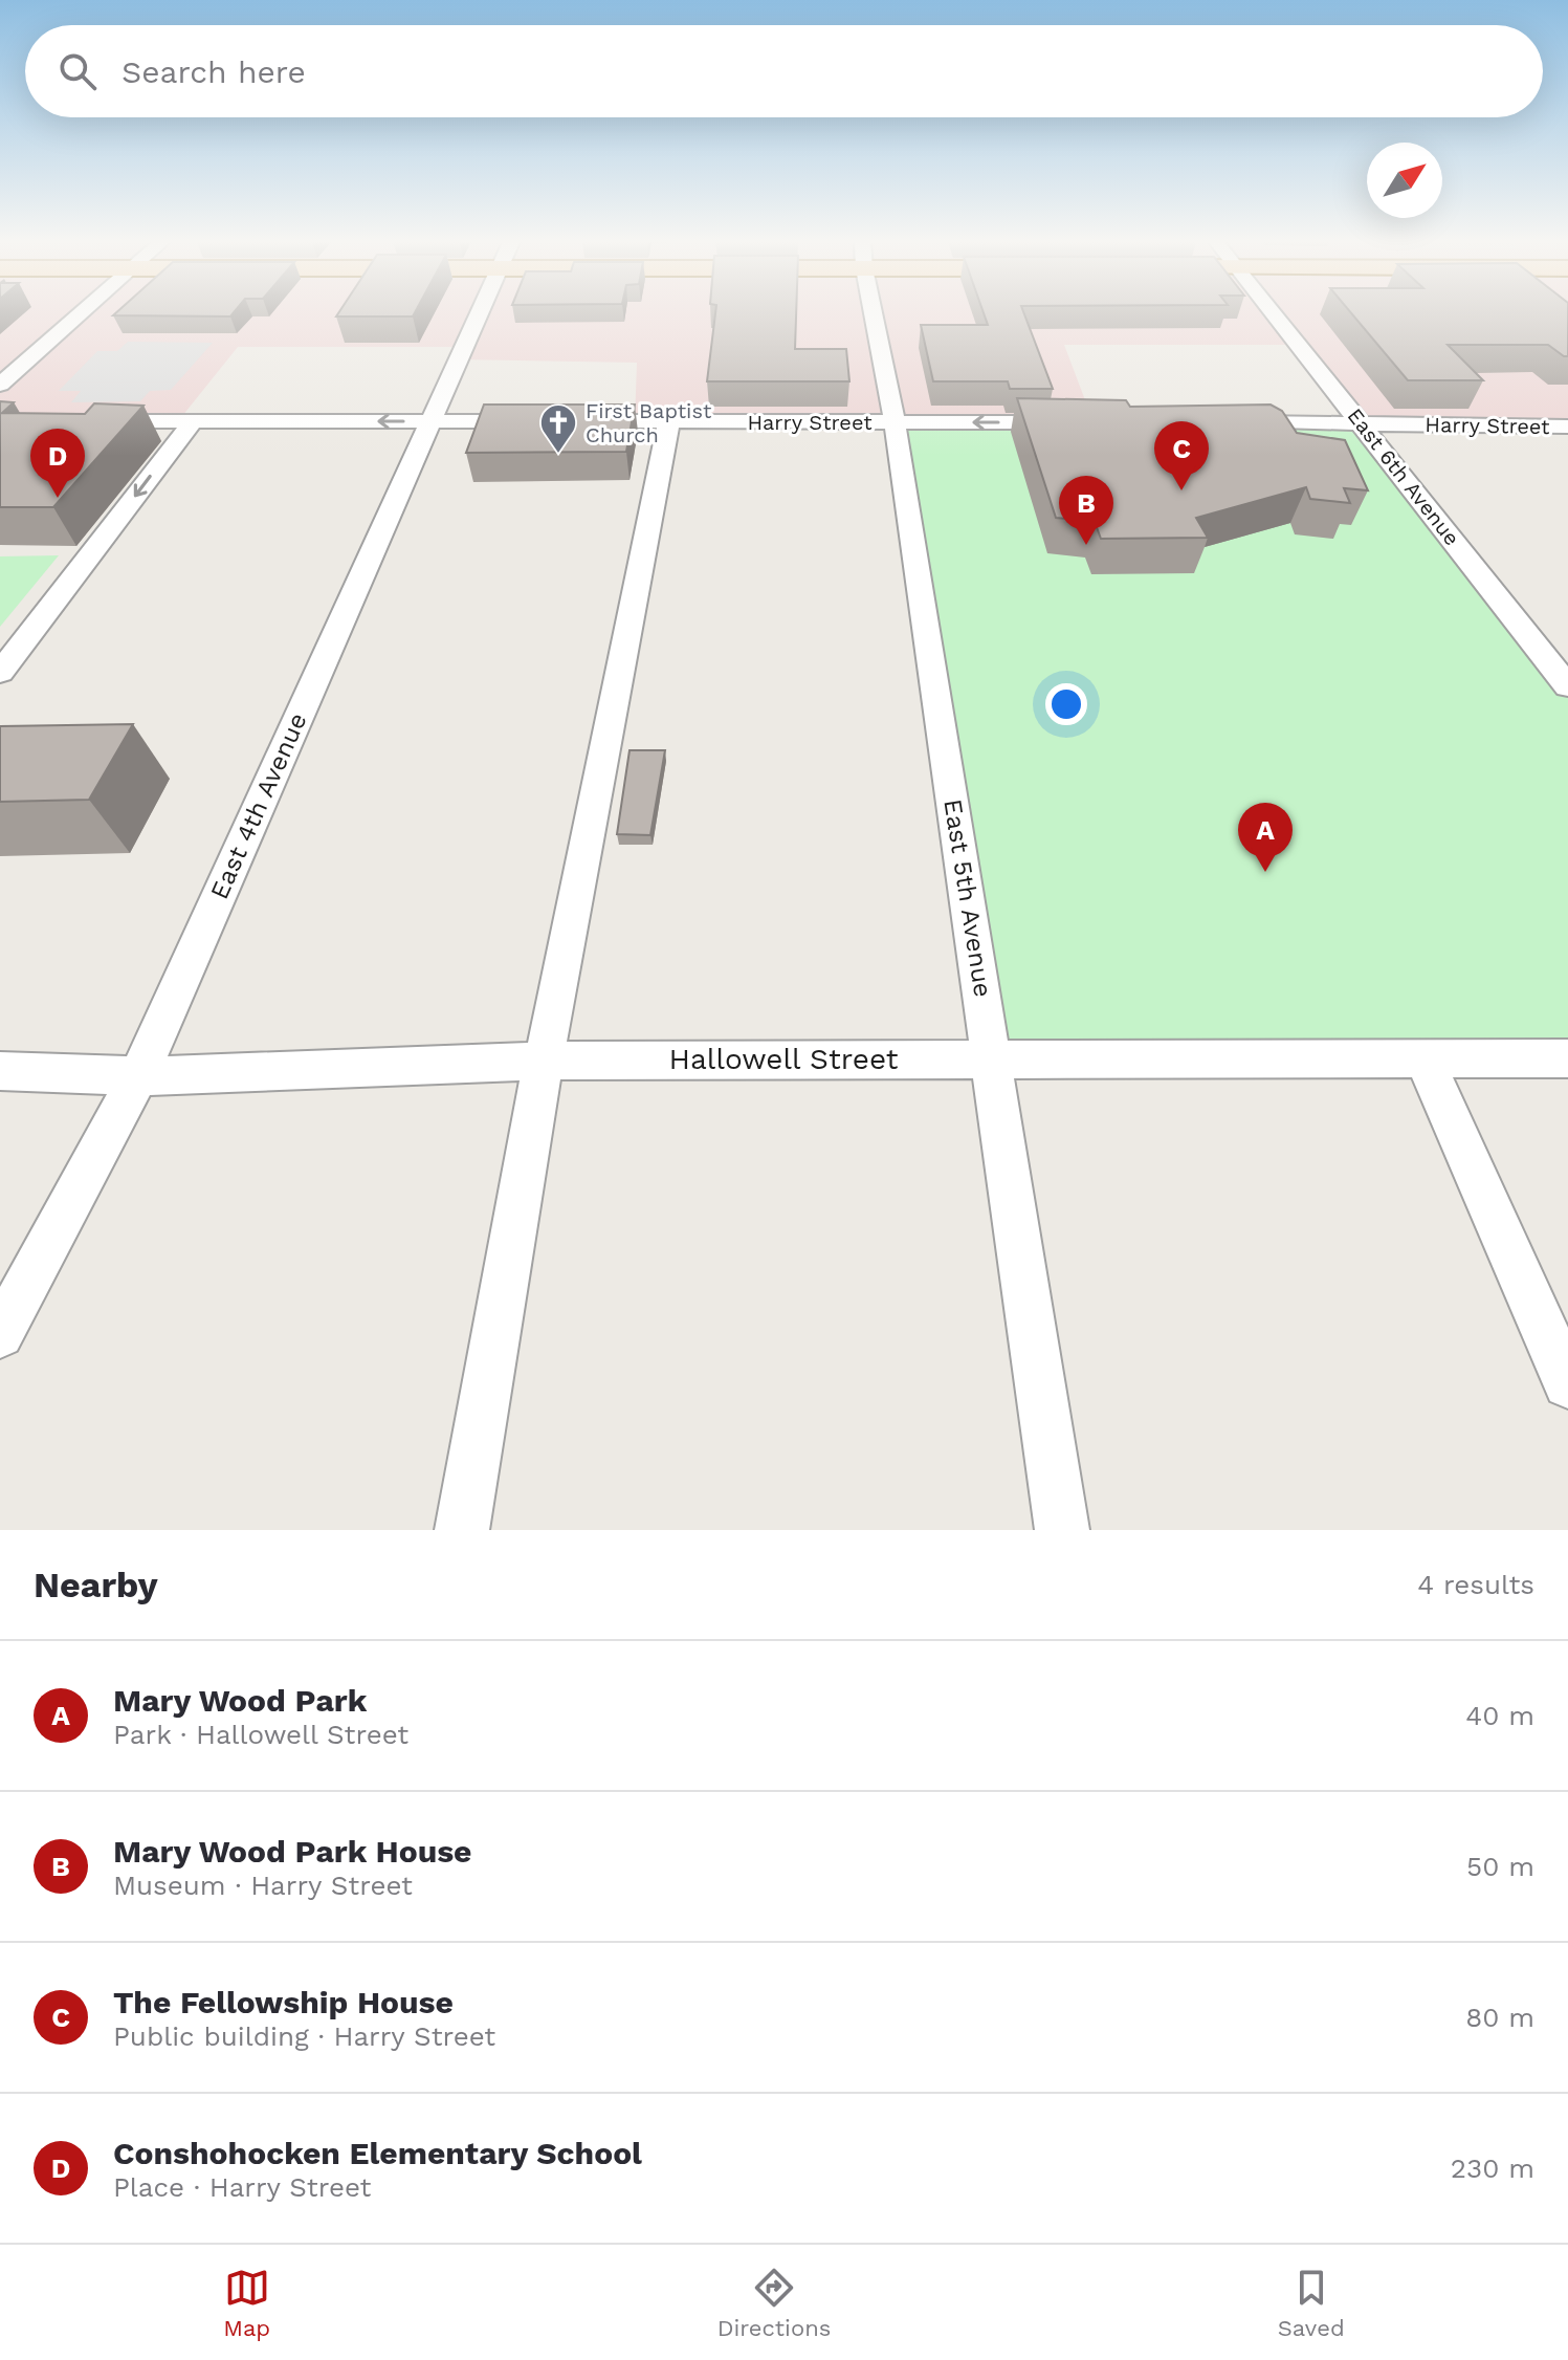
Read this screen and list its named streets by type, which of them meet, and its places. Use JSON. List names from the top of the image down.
{
  "streets": {
    "street": [
      "Harry Street",
      "East 6th Avenue",
      "East 4th Avenue",
      "East 5th Avenue",
      "Hallowell Street"
    ]
  },
  "crossings": [
    ["Harry Street", "East 6th Avenue"],
    ["Harry Street", "East 5th Avenue"],
    ["East 4th Avenue", "Hallowell Street"],
    ["East 5th Avenue", "Hallowell Street"]
  ],
  "places": {
    "church": ["First Baptist Church"]
  },
  "north": "top right",
  "page": {
    "search": "Search here",
    "pins": [
      "C",
      "D",
      "B",
      "A"
    ],
    "heading": ["Nearby", "4 results"],
    "list": [
      {
        "mark": "A",
        "name": "Mary Wood Park",
        "note": "Park · Hallowell Street",
        "value": "40 m"
      },
      {
        "mark": "B",
        "name": "Mary Wood Park House",
        "note": "Museum · Harry Street",
        "value": "50 m"
      },
      {
        "mark": "C",
        "name": "The Fellowship House",
        "note": "Public building · Harry Street",
        "value": "80 m"
      },
      {
        "mark": "D",
        "name": "Conshohocken Elementary School",
        "note": "Place · Harry Street",
        "value": "230 m"
      }
    ],
    "nav": ["Map", "Directions", "Saved"]
  }
}
